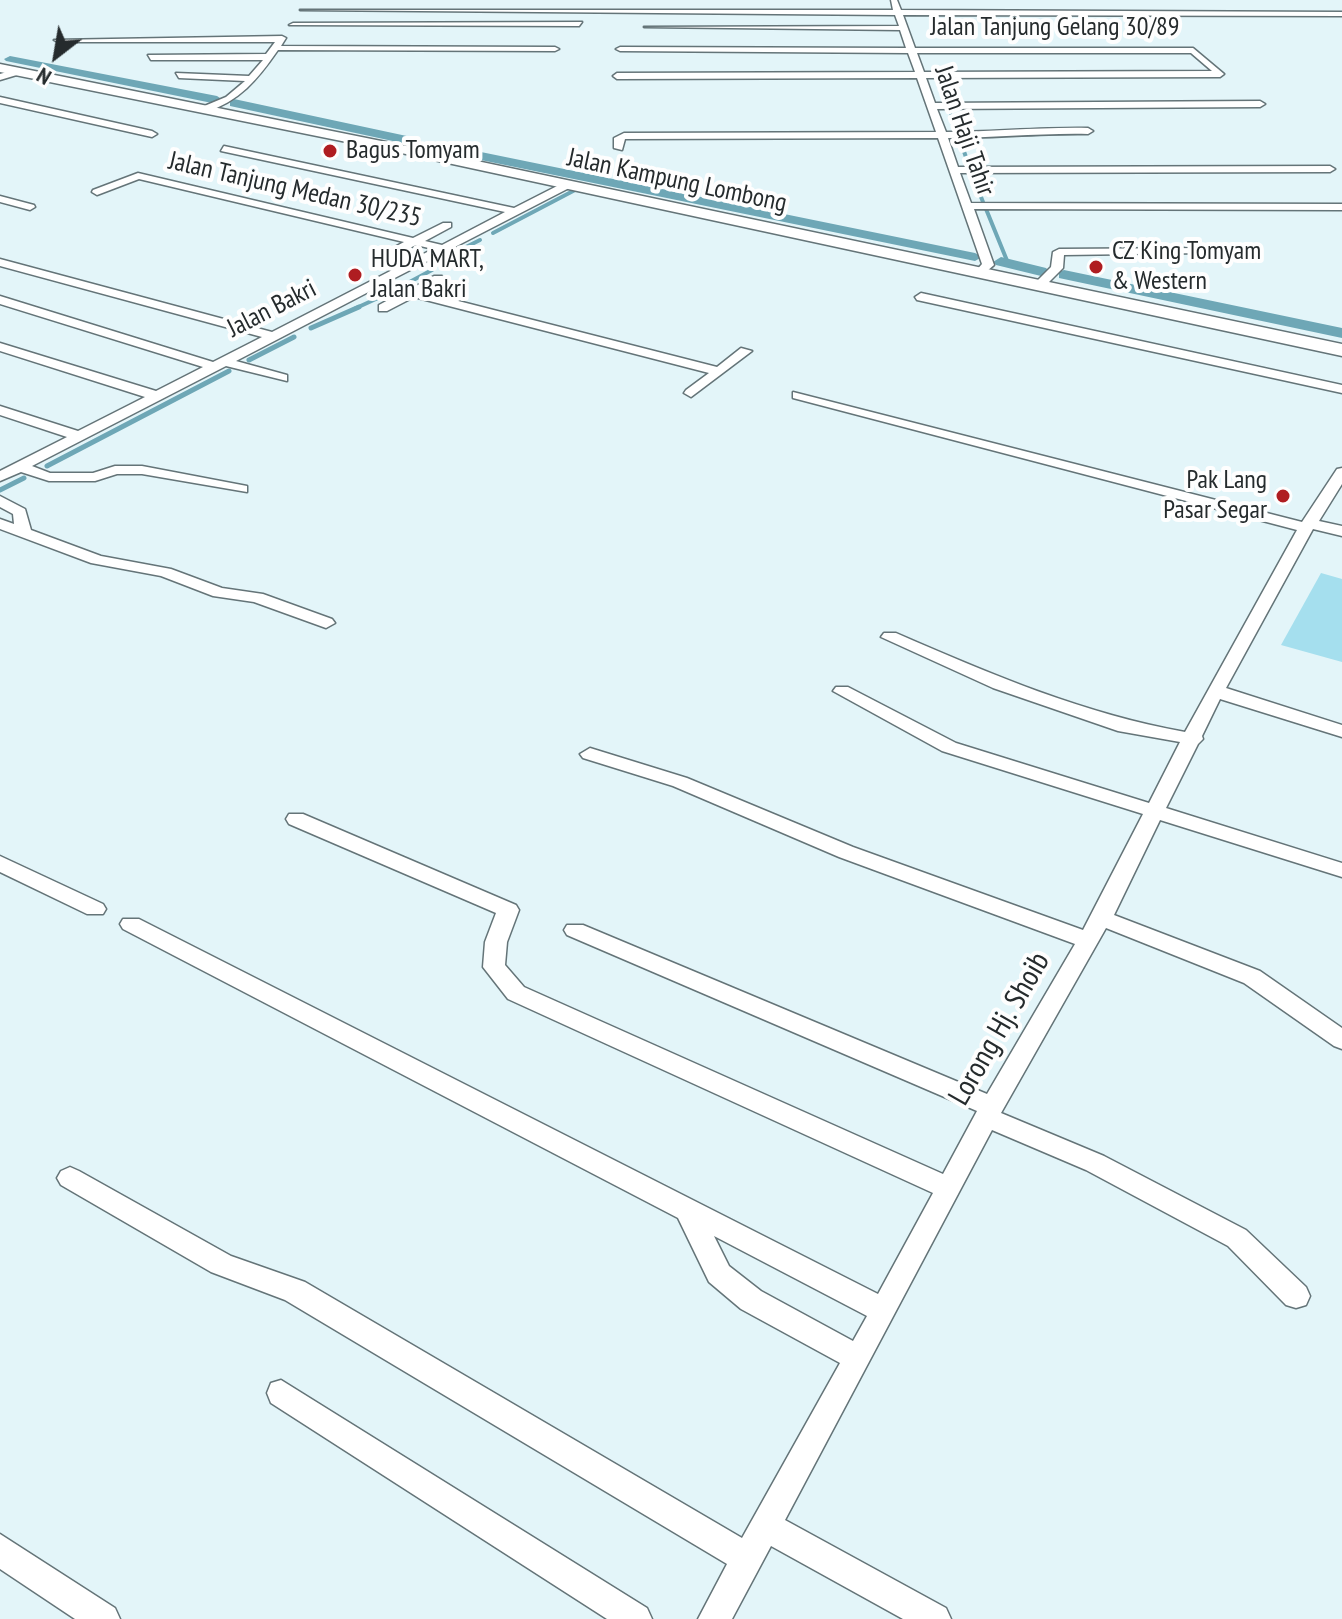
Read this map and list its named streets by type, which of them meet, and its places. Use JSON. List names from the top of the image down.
{
  "streets": {
    "street": [
      "Jalan Tanjung Gelang 30/89",
      "Jalan Haji Tahir",
      "Jalan Kampung Lombong",
      "Jalan Tanjung Medan 30/235",
      "Jalan Bakri",
      "Lorong Hj. Shoib"
    ]
  },
  "crossings": [
    ["Jalan Tanjung Gelang 30/89", "Jalan Haji Tahir"],
    ["Jalan Haji Tahir", "Jalan Kampung Lombong"],
    ["Jalan Kampung Lombong", "Jalan Bakri"],
    ["Jalan Tanjung Medan 30/235", "Jalan Bakri"]
  ],
  "places": [
    "Bagus Tomyam",
    "CZ King Tomyam & Western",
    "HUDA MART, Jalan Bakri",
    "Pak Lang Pasar Segar"
  ],
  "north": "bottom left"
}
